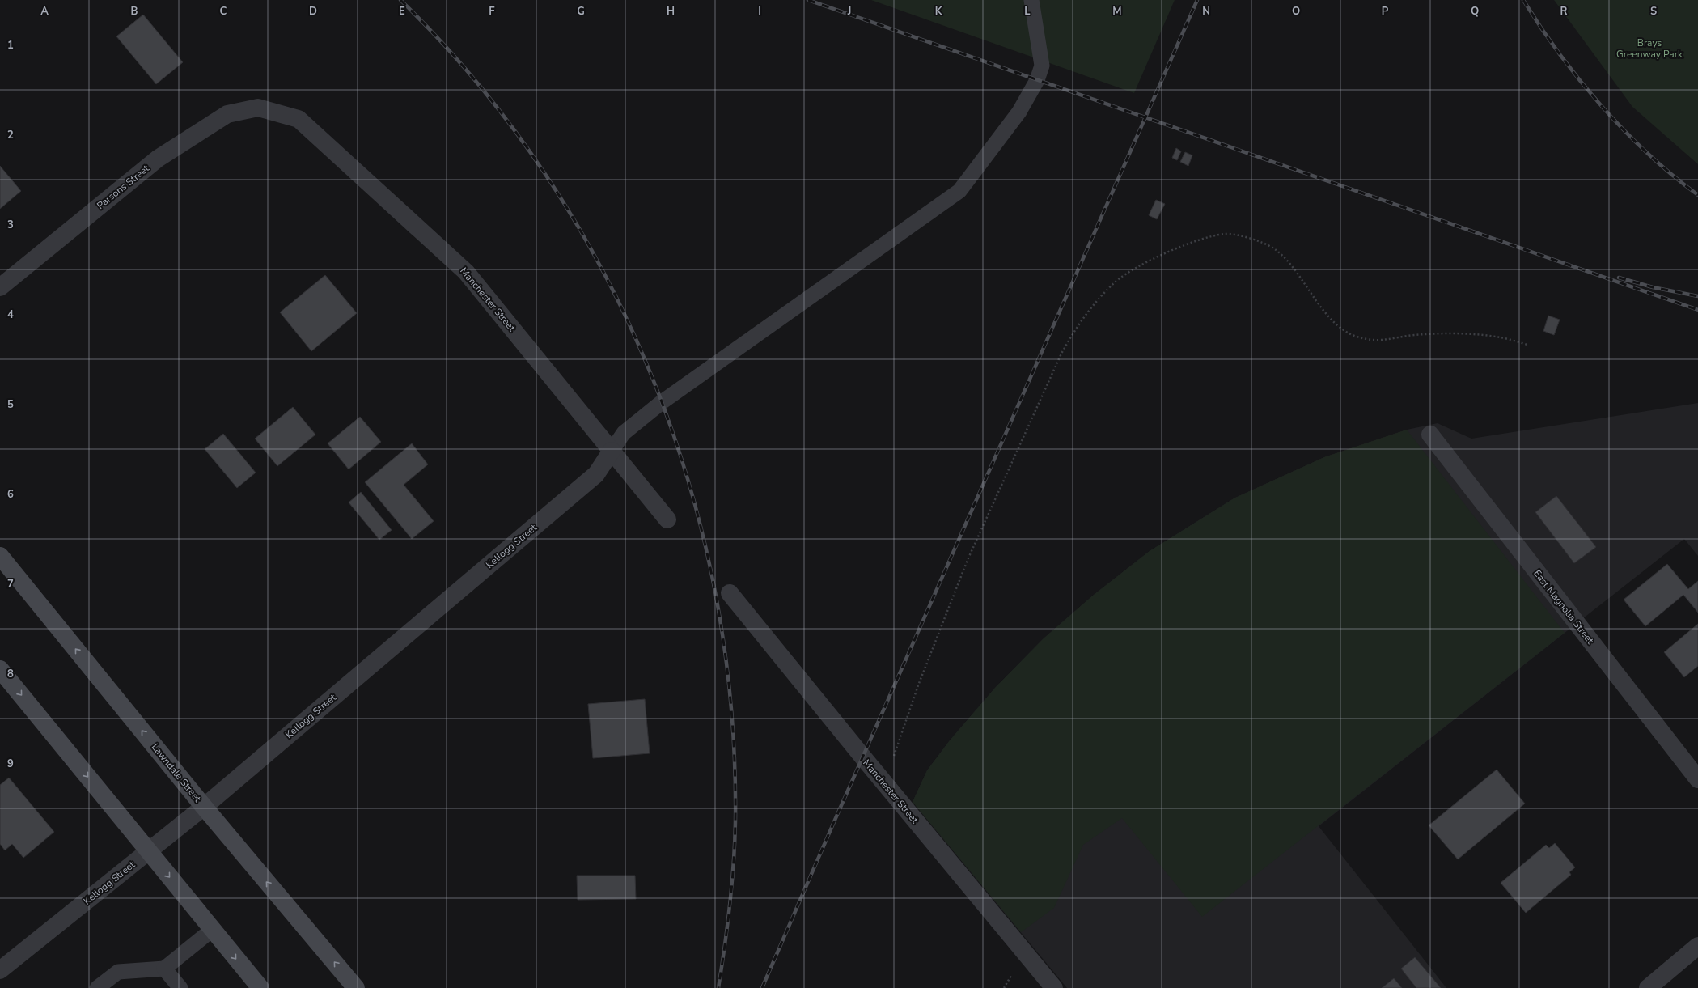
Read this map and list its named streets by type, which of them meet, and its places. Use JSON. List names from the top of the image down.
{
  "streets": {
    "main road": ["Lawndale Street"],
    "street": [
      "Parsons Street",
      "Manchester Street",
      "Kellogg Street",
      "East Magnolia Street"
    ]
  },
  "crossings": [
    ["Parsons Street", "Manchester Street"],
    ["Manchester Street", "Kellogg Street"],
    ["Kellogg Street", "Lawndale Street"]
  ],
  "parks": ["Brays Greenway Park"],
  "grid": {
    "columns": [
      "A",
      "B",
      "C",
      "D",
      "E",
      "F",
      "G",
      "H",
      "I",
      "J",
      "K",
      "L",
      "M",
      "N",
      "O",
      "P",
      "Q",
      "R",
      "S"
    ],
    "rows": [
      "1",
      "2",
      "3",
      "4",
      "5",
      "6",
      "7",
      "8",
      "9"
    ]
  }
}
